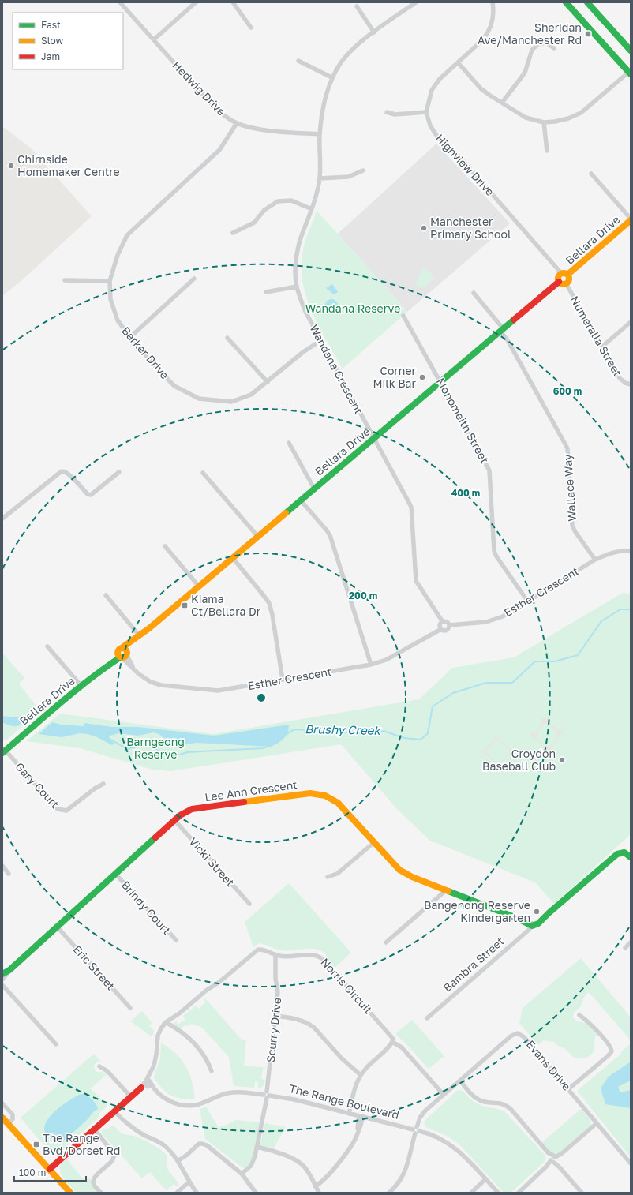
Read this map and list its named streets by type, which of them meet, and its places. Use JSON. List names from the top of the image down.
{
  "streets": {
    "main road": ["Bellara Drive", "Lee Ann Crescent", "Bambra Street"],
    "street": [
      "Hedwig Drive",
      "Highview Drive",
      "Numeralla Street",
      "Barker Drive",
      "Wandana Crescent",
      "Monomeith Street",
      "Wallace Way",
      "Esther Crescent",
      "Gary Court",
      "Vicki Street",
      "Brindy Court",
      "Eric Street",
      "Norris Circuit",
      "Scurry Drive",
      "Evans Drive",
      "The Range Boulevard"
    ]
  },
  "crossings": [
    ["Hedwig Drive", "Barker Drive"],
    ["Hedwig Drive", "Wandana Crescent"],
    ["Highview Drive", "Bellara Drive"],
    ["Highview Drive", "Numeralla Street"],
    ["Bellara Drive", "Numeralla Street"],
    ["Bellara Drive", "Wandana Crescent"],
    ["Bellara Drive", "Monomeith Street"],
    ["Bellara Drive", "Wallace Way"],
    ["Bellara Drive", "Esther Crescent"],
    ["Bellara Drive", "Gary Court"],
    ["Barker Drive", "Wandana Crescent"],
    ["Wandana Crescent", "Esther Crescent"],
    ["Monomeith Street", "Esther Crescent"],
    ["Wallace Way", "Esther Crescent"],
    ["Lee Ann Crescent", "Vicki Street"],
    ["Lee Ann Crescent", "Brindy Court"],
    ["Lee Ann Crescent", "Bambra Street"],
    ["Lee Ann Crescent", "Eric Street"],
    ["Norris Circuit", "Scurry Drive"],
    ["Norris Circuit", "The Range Boulevard"],
    ["Scurry Drive", "The Range Boulevard"],
    ["Evans Drive", "The Range Boulevard"]
  ],
  "water": ["Brushy Creek"],
  "parks": ["Wandana Reserve", "Barngeong Reserve"],
  "places": {
    "transit": ["Sheridan Ave/Manchester Rd", "Kiama Ct/Bellara Dr", "The Range Bvd/Dorset Rd"],
    "other": [
      "Chirnside Homemaker Centre",
      "Manchester Primary School",
      "Corner Milk Bar",
      "Croydon Baseball Club",
      "Bangenong Reserve Kindergarten"
    ]
  },
  "legend": ["Fast", "Slow", "Jam"],
  "scale_bar": "100 m",
  "rings": ["600 m", "400 m", "200 m"]
}
